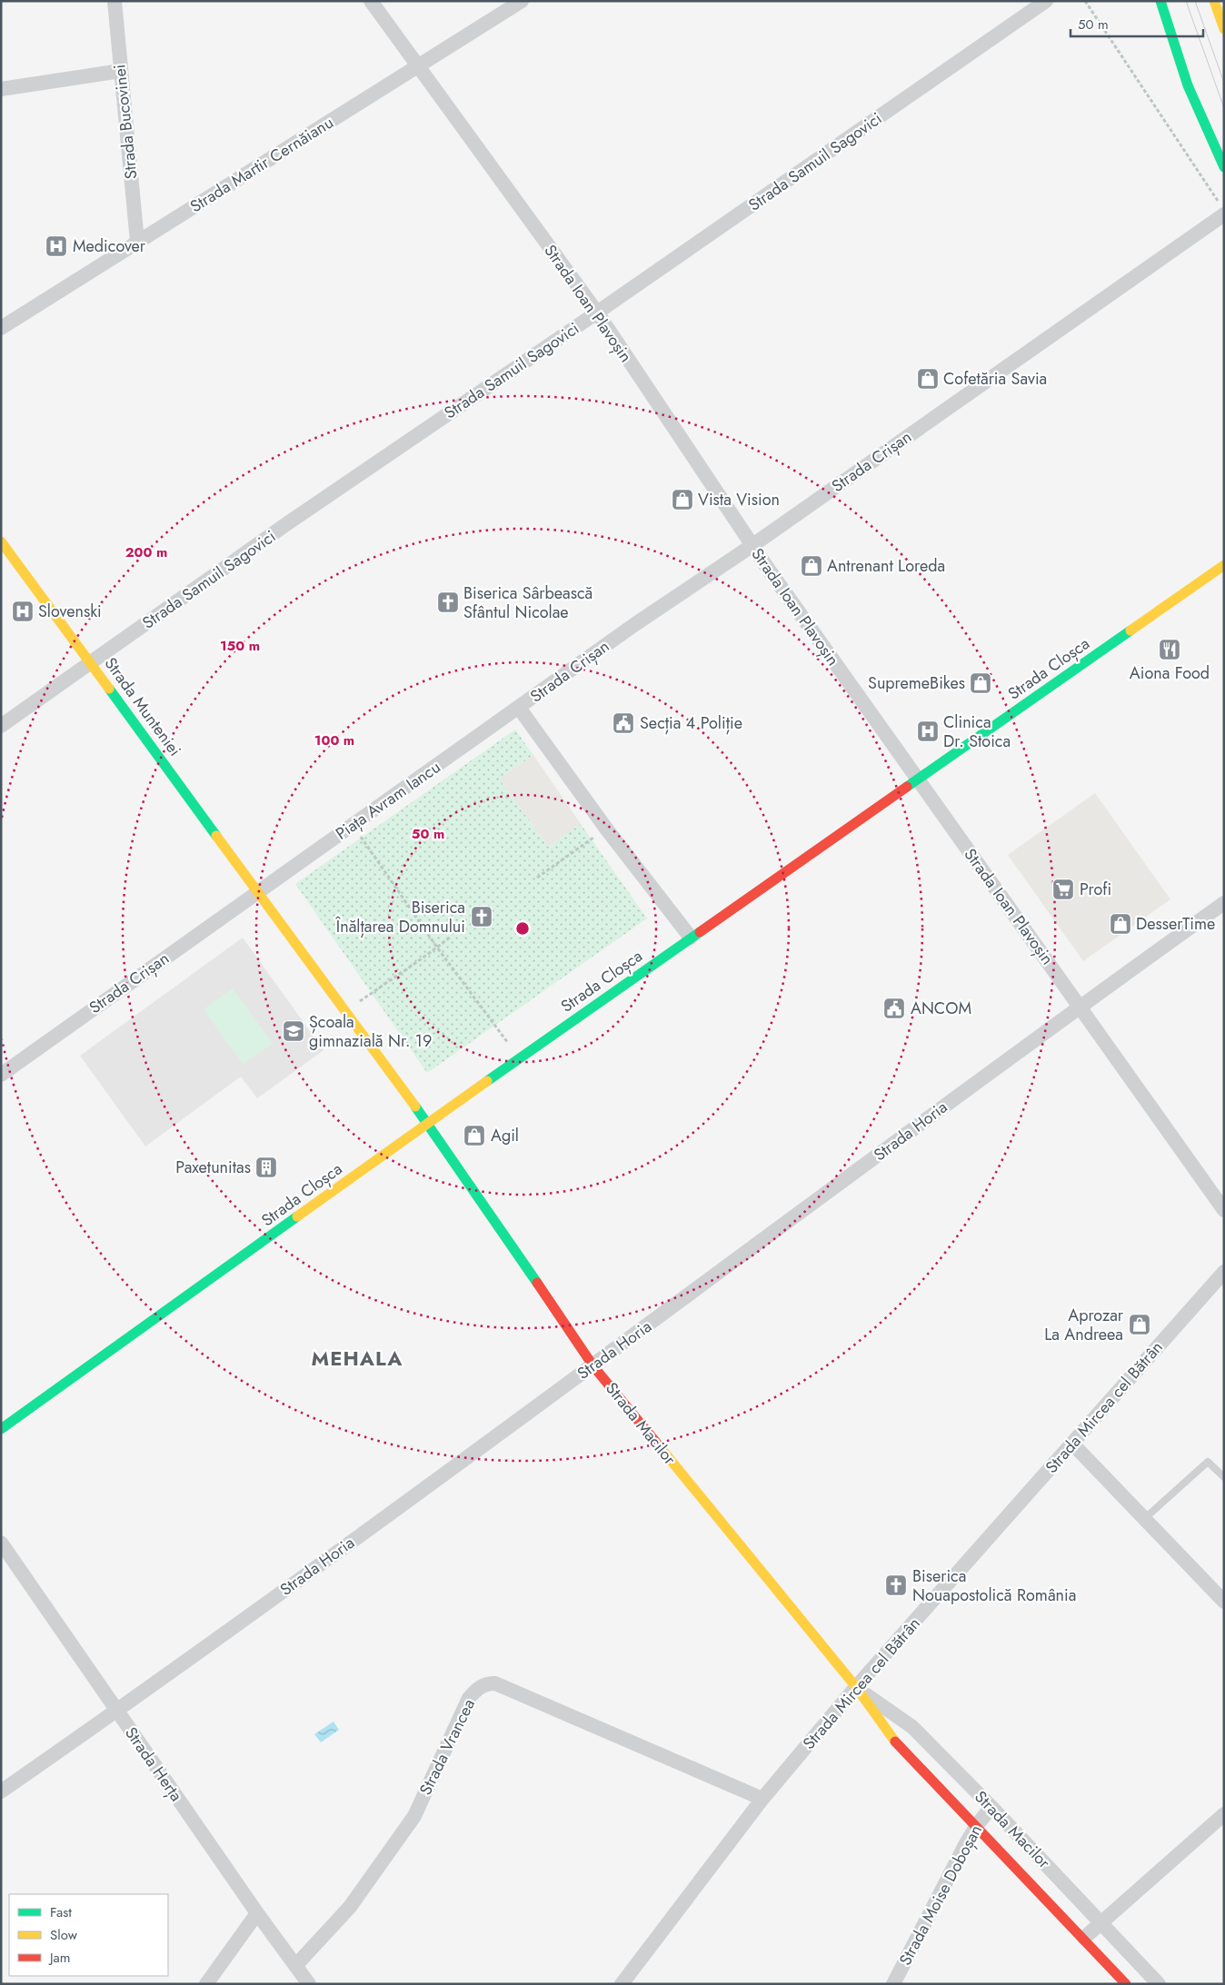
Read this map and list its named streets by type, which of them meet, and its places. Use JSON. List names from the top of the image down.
{
  "streets": {
    "street": [
      "Strada Bucovinei",
      "Strada Samuil Sagovici",
      "Strada Martir Cernăianu",
      "Strada Ioan Plavoșin",
      "Strada Crișan",
      "Strada Cloșca",
      "Strada Munteniei",
      "Piața Avram Iancu",
      "Strada Horia",
      "Strada Mircea cel Bătrân",
      "Strada Macilor",
      "Strada Vrancea",
      "Strada Herța",
      "Strada Moise Doboșan"
    ]
  },
  "crossings": [
    ["Strada Bucovinei", "Strada Martir Cernăianu"],
    ["Strada Samuil Sagovici", "Strada Ioan Plavoșin"],
    ["Strada Samuil Sagovici", "Strada Munteniei"],
    ["Strada Martir Cernăianu", "Strada Ioan Plavoșin"],
    ["Strada Ioan Plavoșin", "Strada Crișan"],
    ["Strada Ioan Plavoșin", "Strada Cloșca"],
    ["Strada Ioan Plavoșin", "Strada Horia"],
    ["Strada Crișan", "Strada Munteniei"],
    ["Strada Crișan", "Piața Avram Iancu"],
    ["Strada Cloșca", "Strada Macilor"],
    ["Strada Munteniei", "Piața Avram Iancu"],
    ["Strada Horia", "Strada Macilor"],
    ["Strada Horia", "Strada Herța"],
    ["Strada Mircea cel Bătrân", "Strada Macilor"],
    ["Strada Mircea cel Bătrân", "Strada Vrancea"],
    ["Strada Macilor", "Strada Moise Doboșan"],
    ["Strada Vrancea", "Strada Herța"]
  ],
  "districts": ["MEHALA"],
  "places": {
    "hospital": ["Medicover", "Slovenski", "Clinica Dr. Stoica"],
    "shop": [
      "Cofetăria Savia",
      "Vista Vision",
      "Antrenant Loreda",
      "SupremeBikes",
      "DesserTime",
      "Agil",
      "Aprozar La Andreea"
    ],
    "church": ["Biserica Sârbească Sfântul Nicolae", "Biserica Înălțarea Domnului", "Biserica Nouapostolică România"],
    "restaurant": ["Aiona Food"],
    "public building": ["Secția 4 Poliție", "ANCOM"],
    "supermarket": ["Profi"],
    "school or university": ["Școala gimnazială Nr. 19"],
    "building": ["Paxetunitas"]
  },
  "legend": ["Fast", "Slow", "Jam"],
  "scale_bar": "50 m",
  "rings": [
    "200 m",
    "150 m",
    "100 m",
    "50 m"
  ]
}
